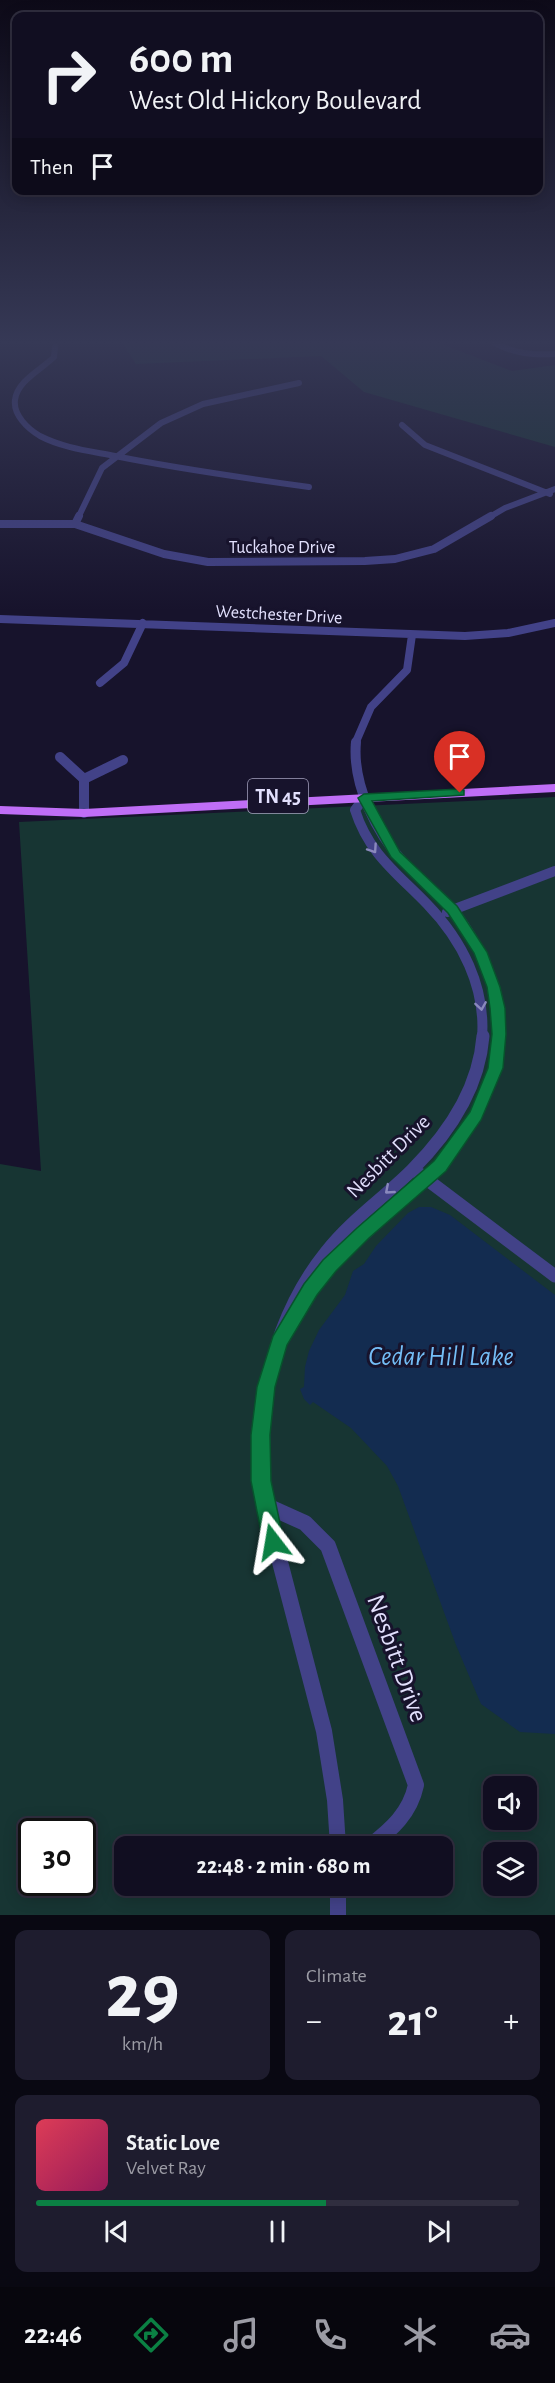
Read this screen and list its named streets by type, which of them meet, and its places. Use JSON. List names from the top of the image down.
{
  "streets": {
    "main road": ["TN 45"],
    "street": ["Tuckahoe Drive", "Westchester Drive", "Nesbitt Drive"]
  },
  "crossings": [
    ["TN 45", "Nesbitt Drive"]
  ],
  "water": ["Cedar Hill Lake"],
  "page": {
    "turn": ["600 m", "West Old Hickory Boulevard"],
    "then": "Then",
    "limit": "30",
    "trip": "22:48 · 2 min · 680 m",
    "tile": [
      ["29", "km/h"],
      "Climate"
    ],
    "heat": ["−", "21°", "+"],
    "song": ["Static Love", "Velvet Ray"],
    "tabs": "22:46"
  }
}
